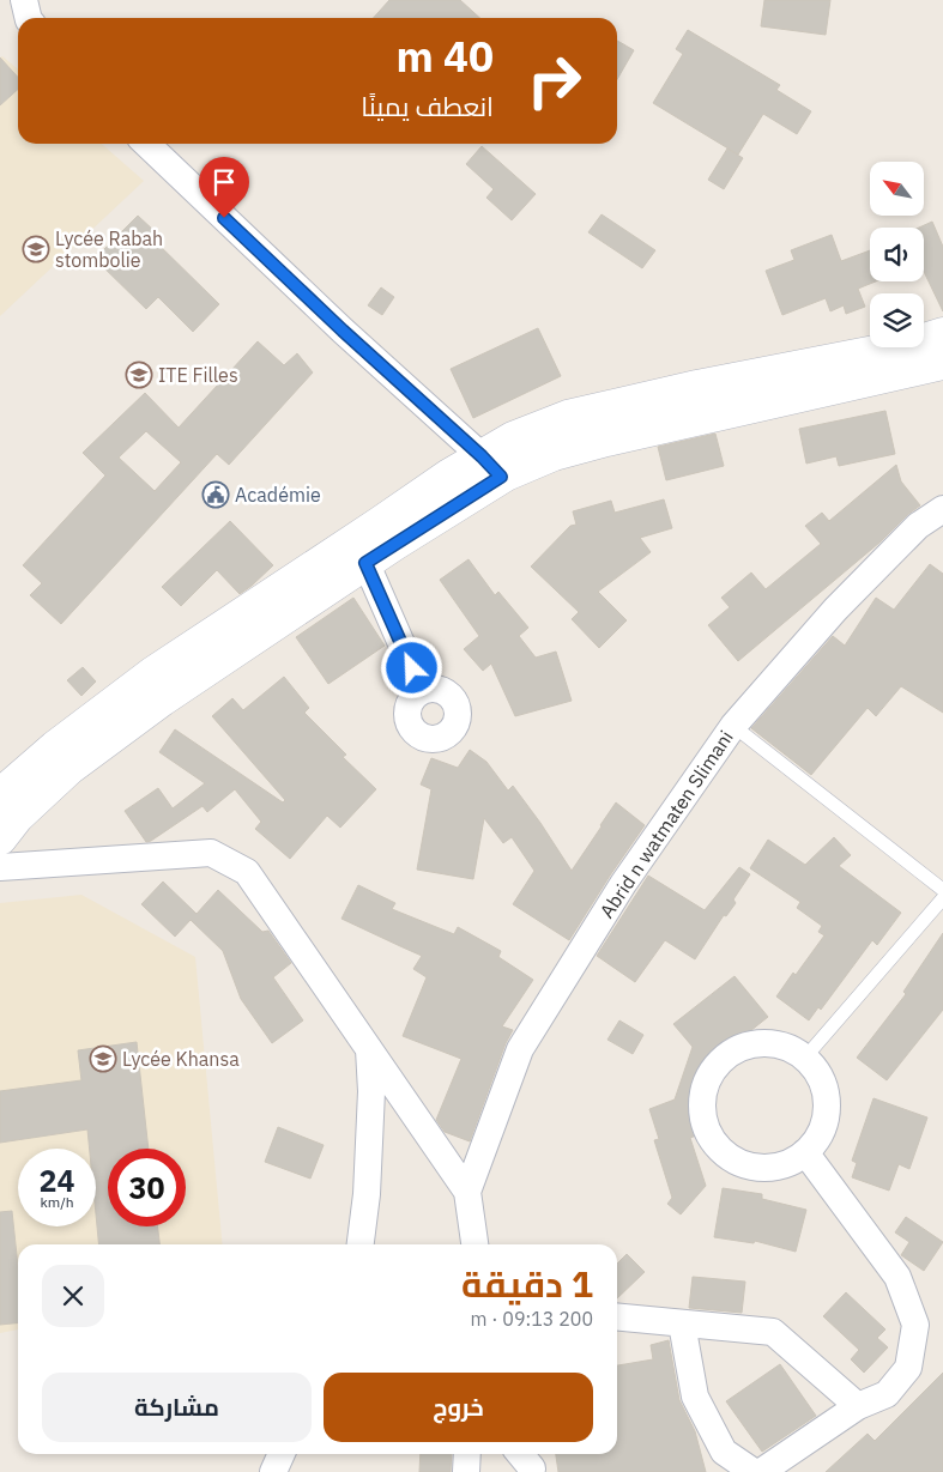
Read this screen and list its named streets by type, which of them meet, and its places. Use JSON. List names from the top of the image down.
{
  "streets": {
    "street": ["Abrid n watmaten Slimani"]
  },
  "places": {
    "school or university": ["Lycée Rabah stombolie", "ITE Filles", "Lycée Khansa"],
    "public building": ["Académie"]
  },
  "north": "top left",
  "page": {
    "turn": ["40 m", "انعطف يمينًا"],
    "speed": "24 km/h",
    "limit": "30",
    "heading": ["1 دقيقة", "200 m · 09:13"],
    "buttons": ["خروج", "مشاركة"]
  }
}
